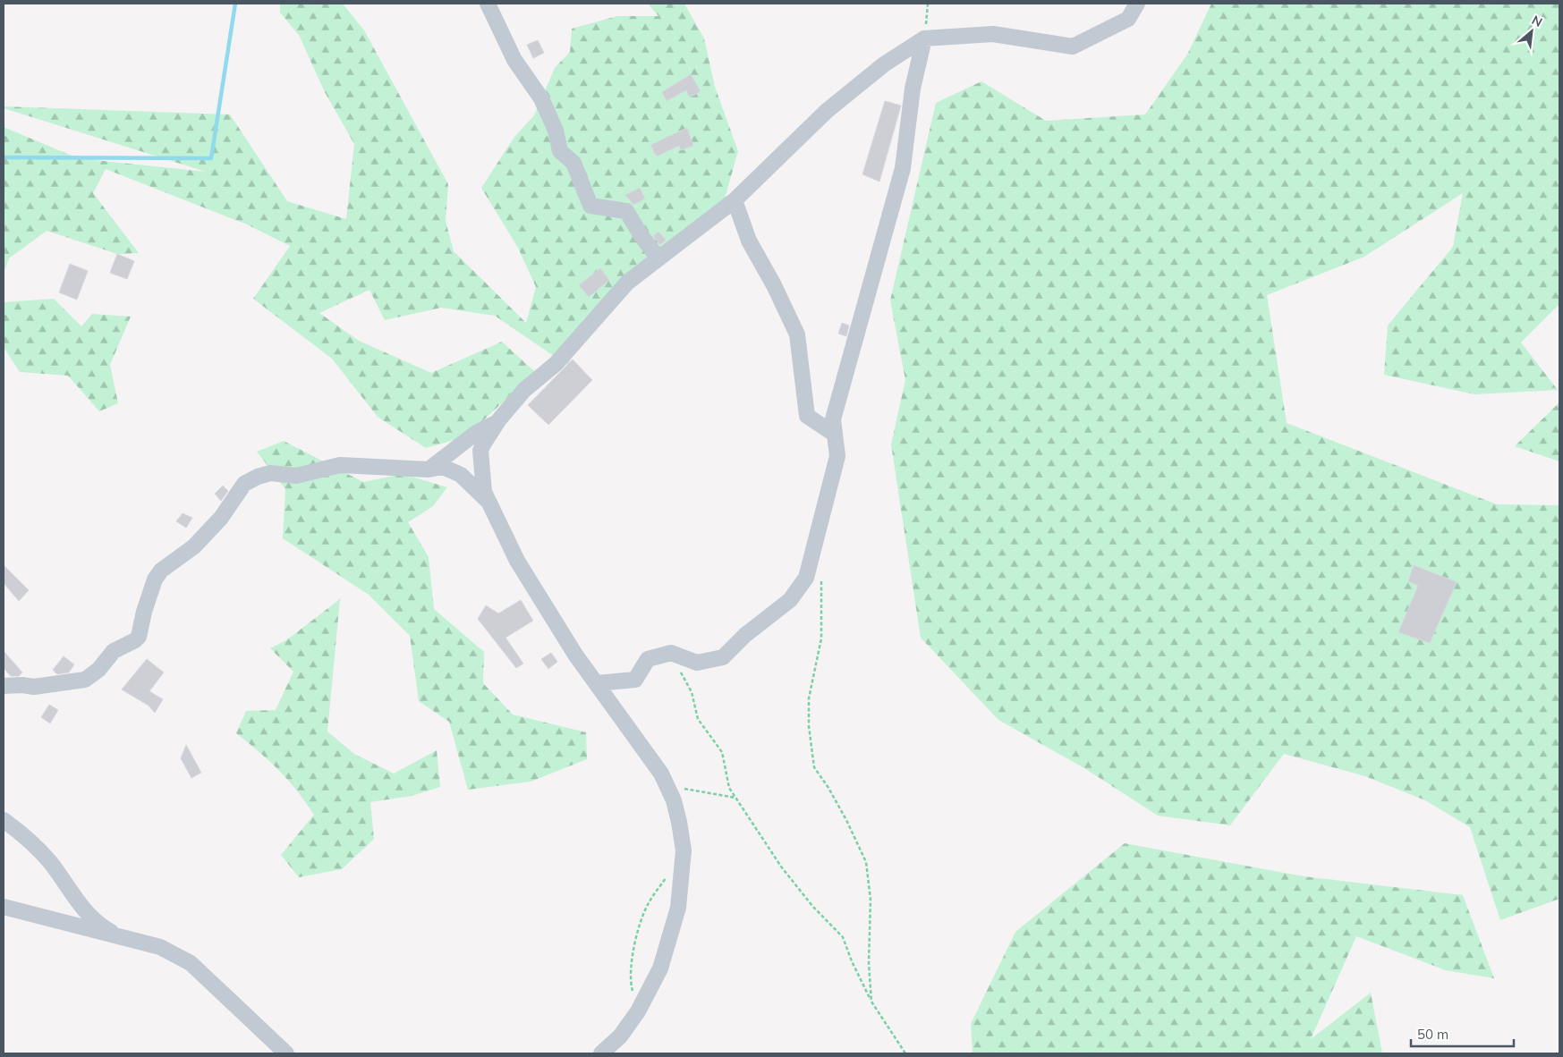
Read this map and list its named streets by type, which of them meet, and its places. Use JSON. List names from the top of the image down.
{
  "scale_bar": "50 m",
  "north": "top right"
}
